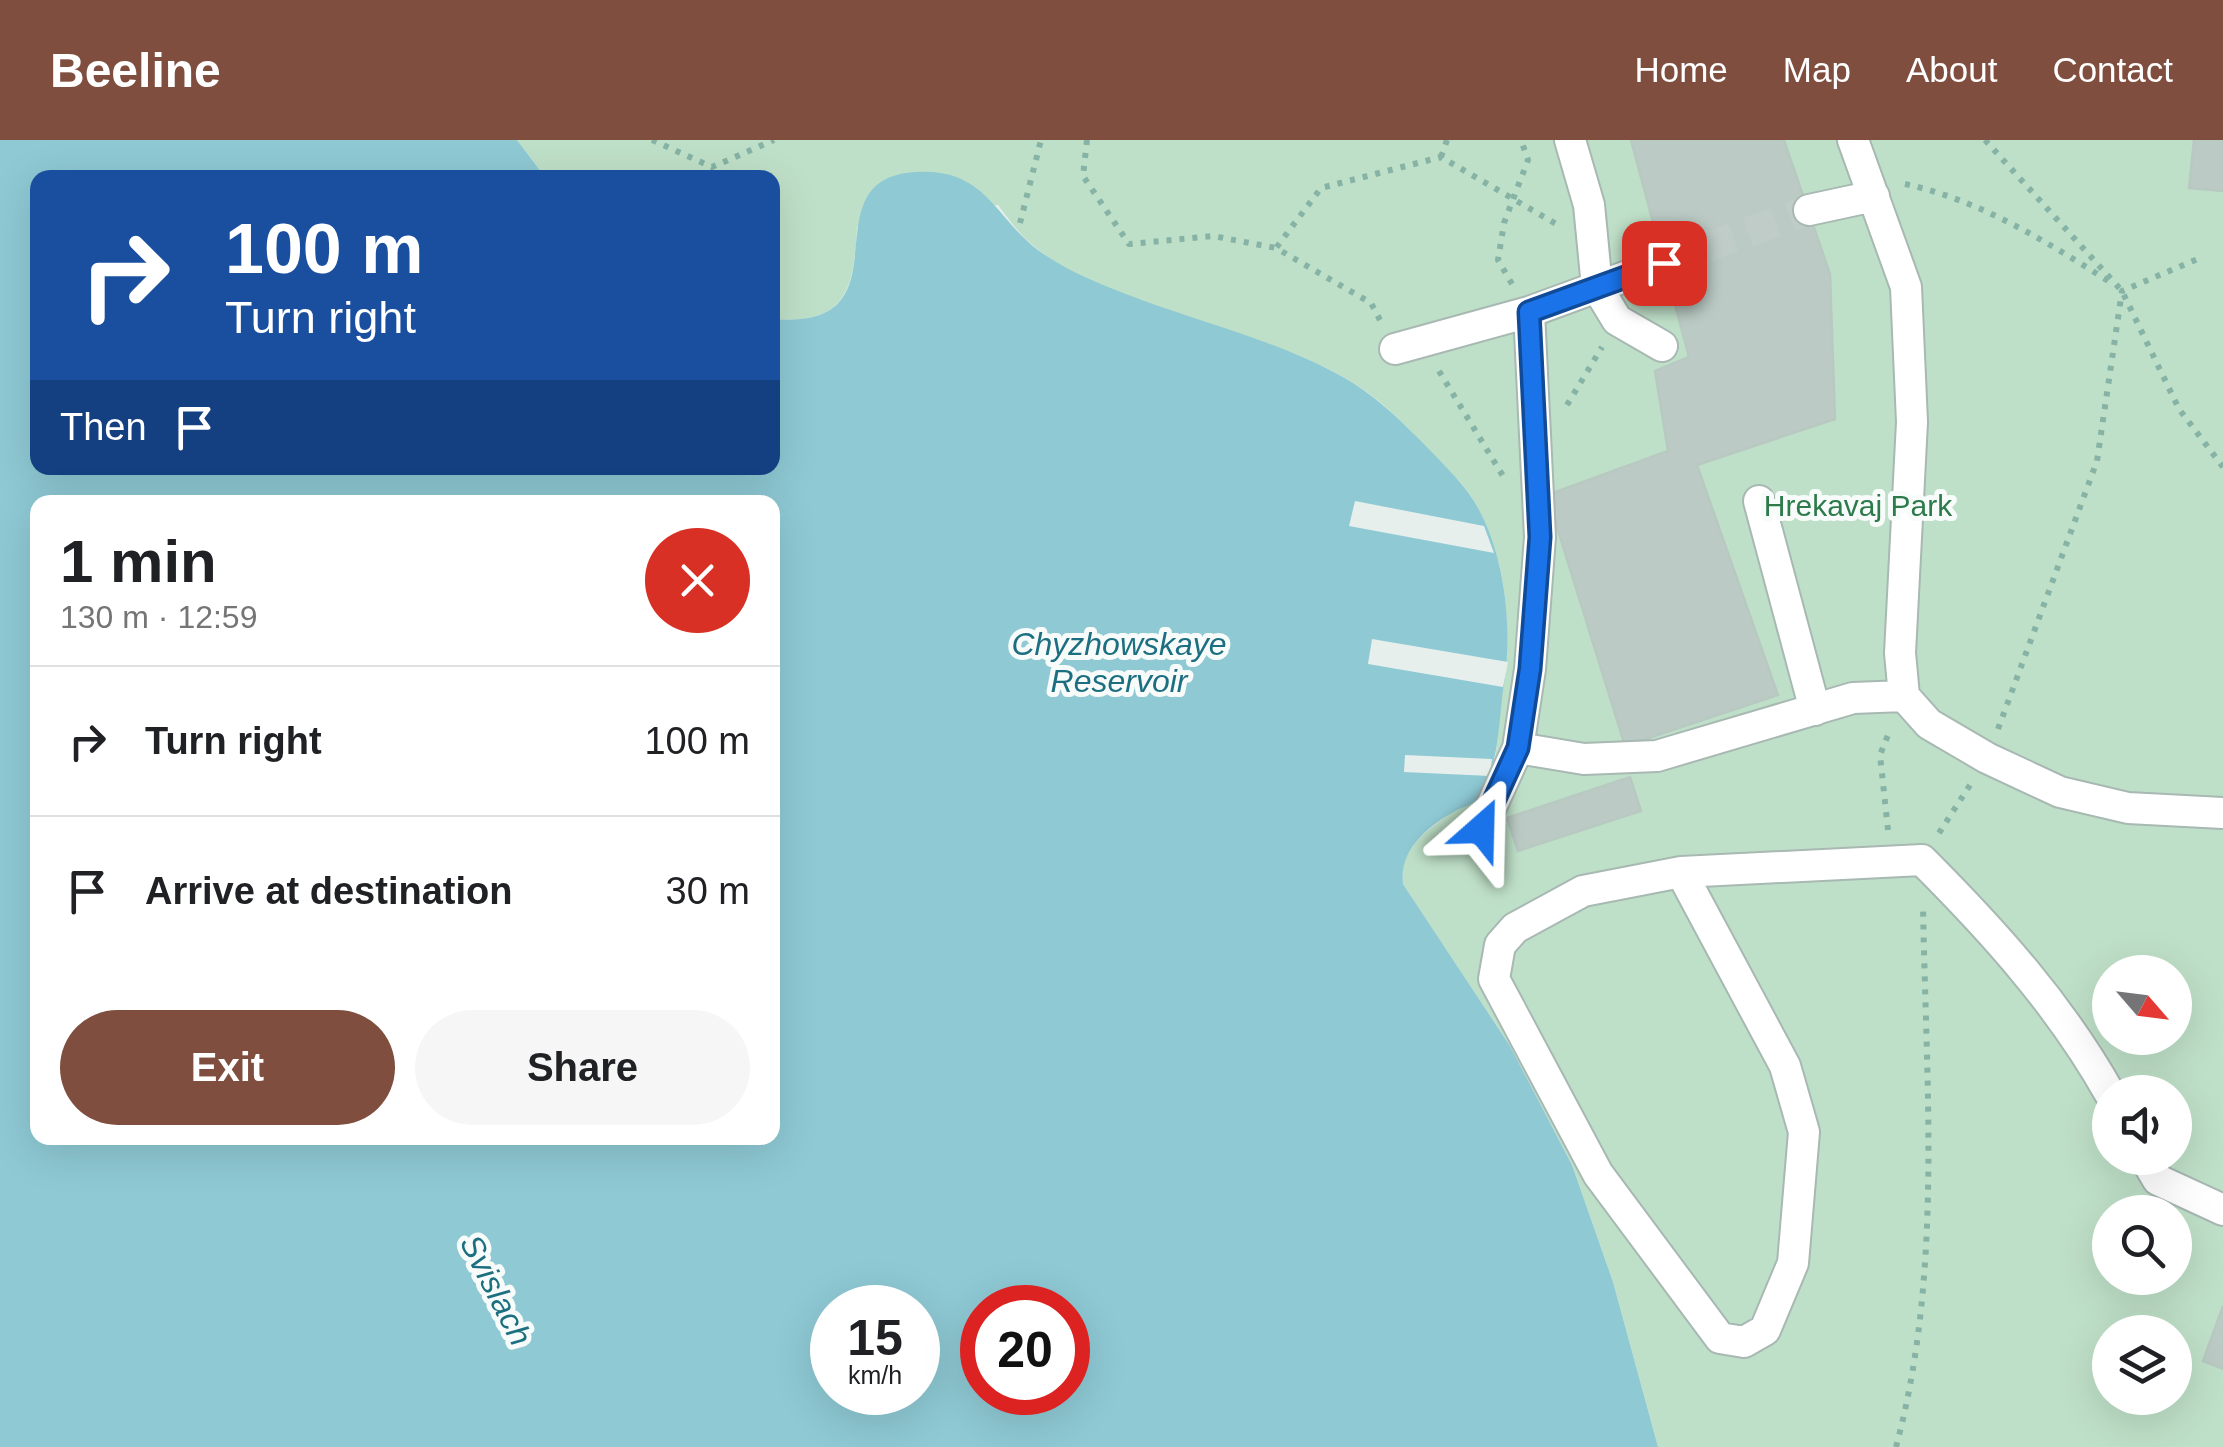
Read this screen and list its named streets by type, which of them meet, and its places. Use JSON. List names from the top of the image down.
{
  "water": ["Chyzhowskaye Reservoir", "Svislach"],
  "parks": ["Hrekavaj Park"],
  "north": "bottom right",
  "page": {
    "header": "Beeline",
    "nav": [
      "Home",
      "Map",
      "About",
      "Contact"
    ],
    "turn": ["100 m", "Turn right"],
    "then": "Then",
    "heading": ["1 min", "130 m · 12:59"],
    "list": [
      {
        "name": "Turn right",
        "value": "100 m"
      },
      {
        "name": "Arrive at destination",
        "value": "30 m"
      }
    ],
    "buttons": ["Exit", "Share"],
    "speed": "15 km/h",
    "limit": "20"
  }
}
